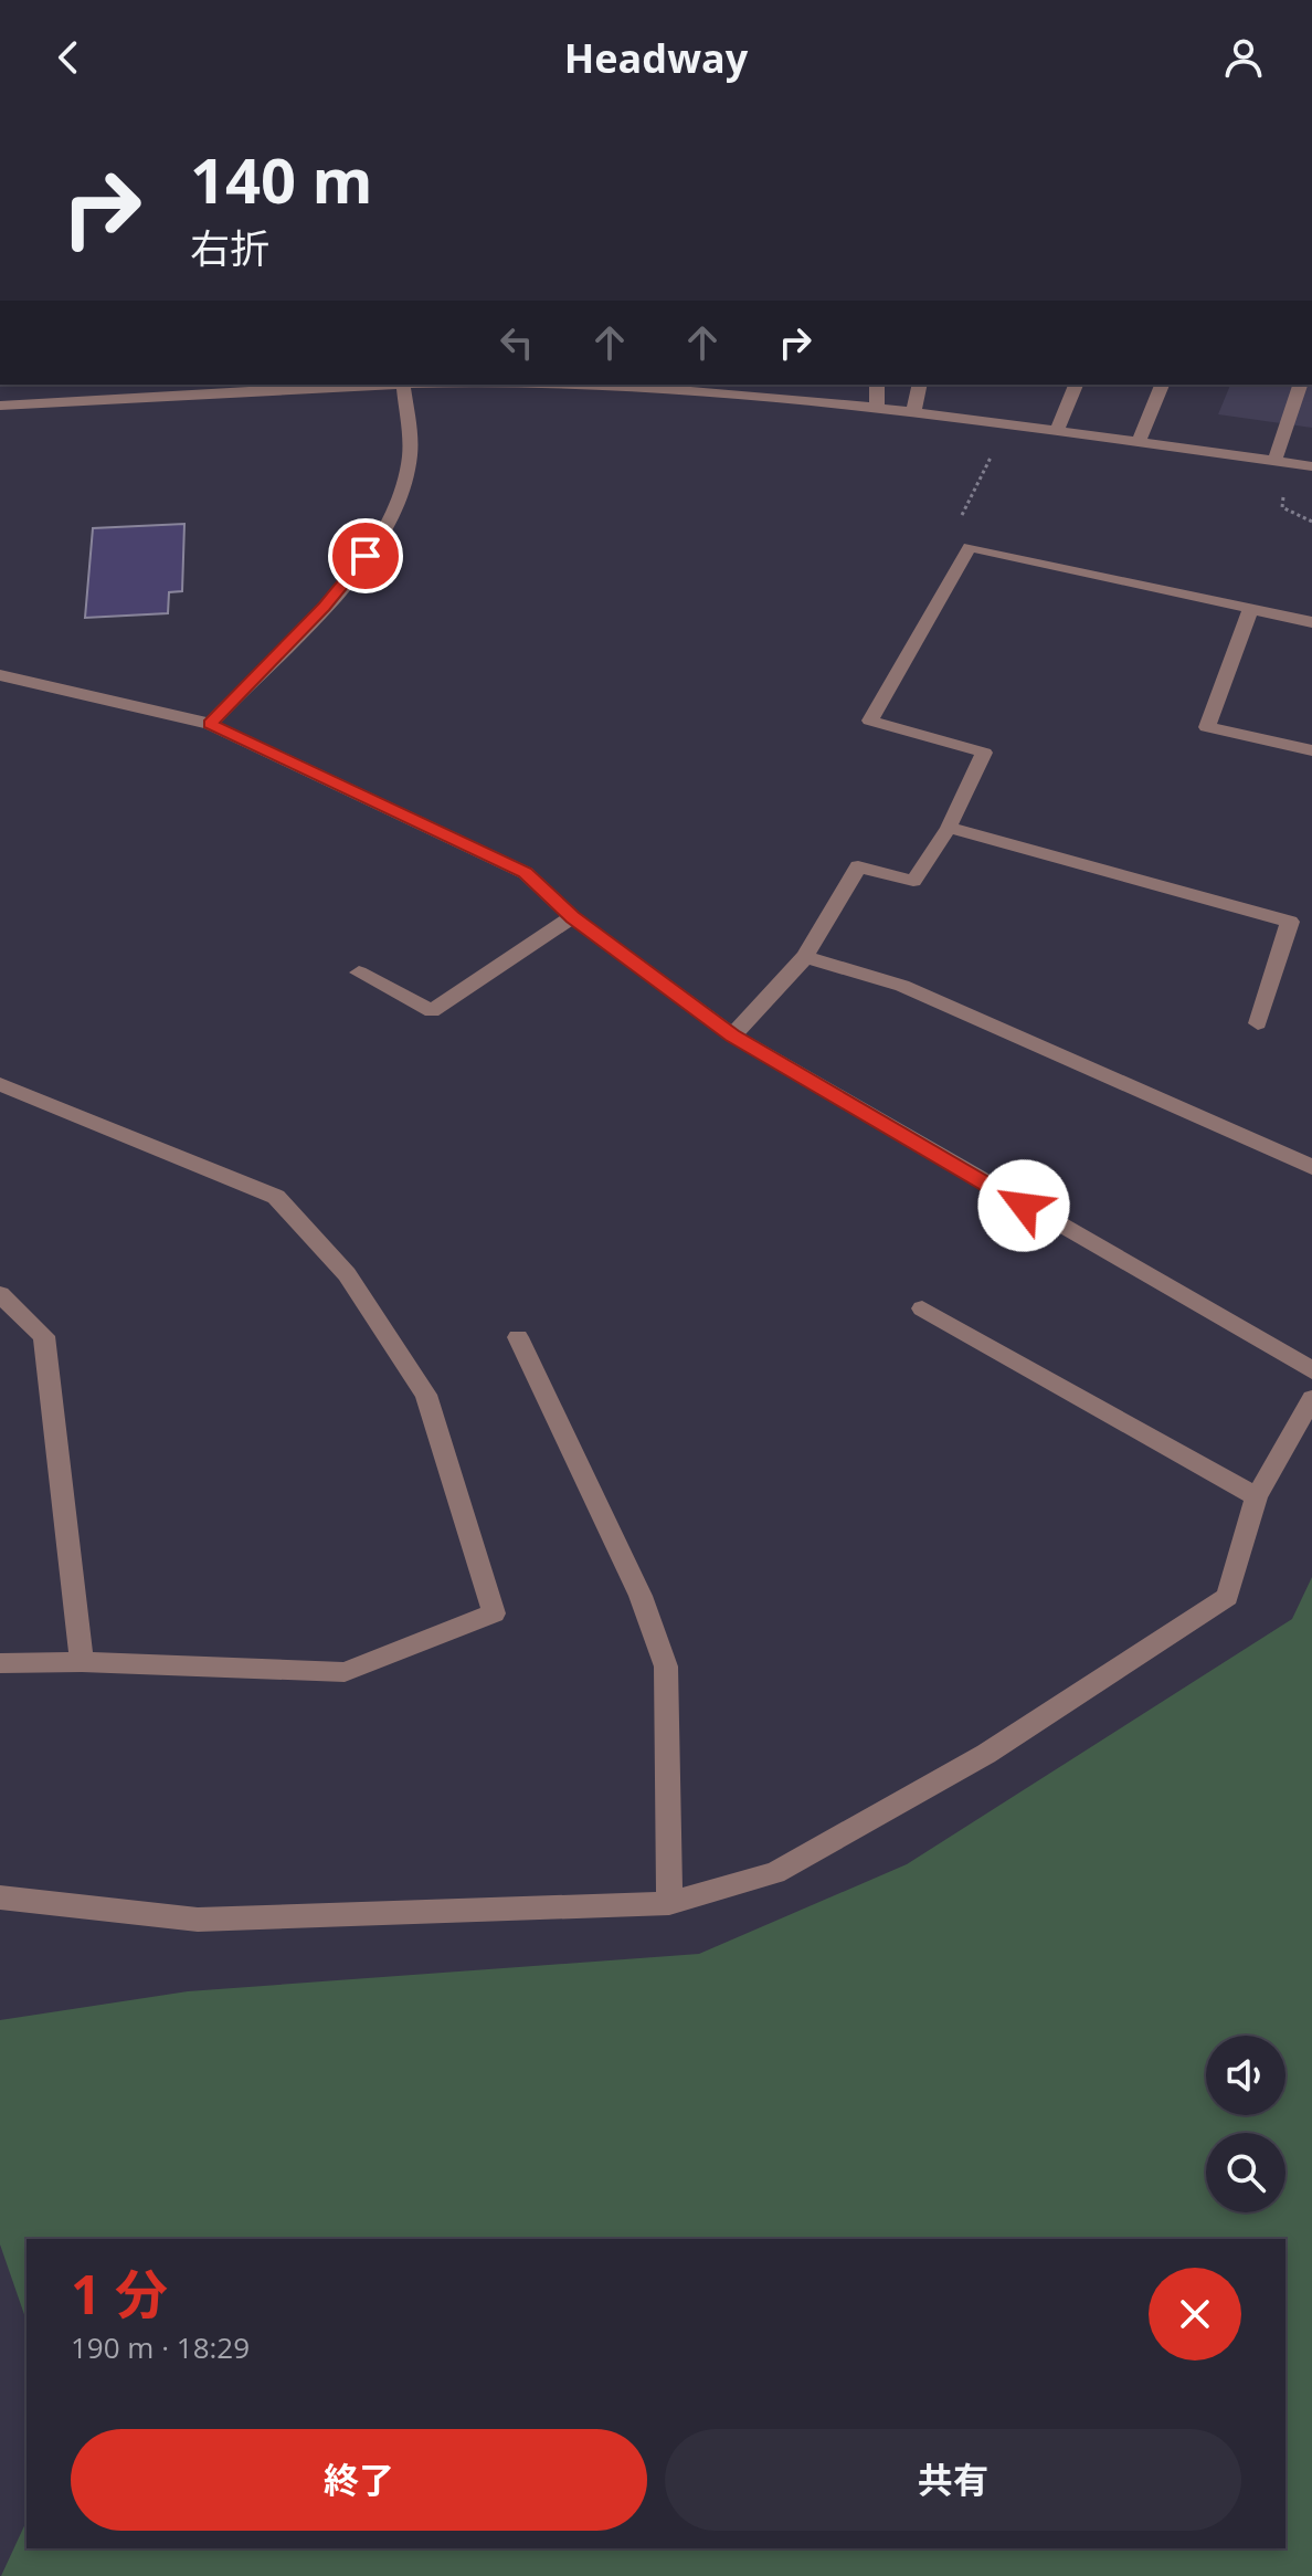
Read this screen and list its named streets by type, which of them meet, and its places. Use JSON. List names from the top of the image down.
{
  "page": {
    "header": "Headway",
    "turn": ["140 m", "右折"],
    "heading": ["1 分", "190 m · 18:29"],
    "buttons": ["終了", "共有"]
  }
}
